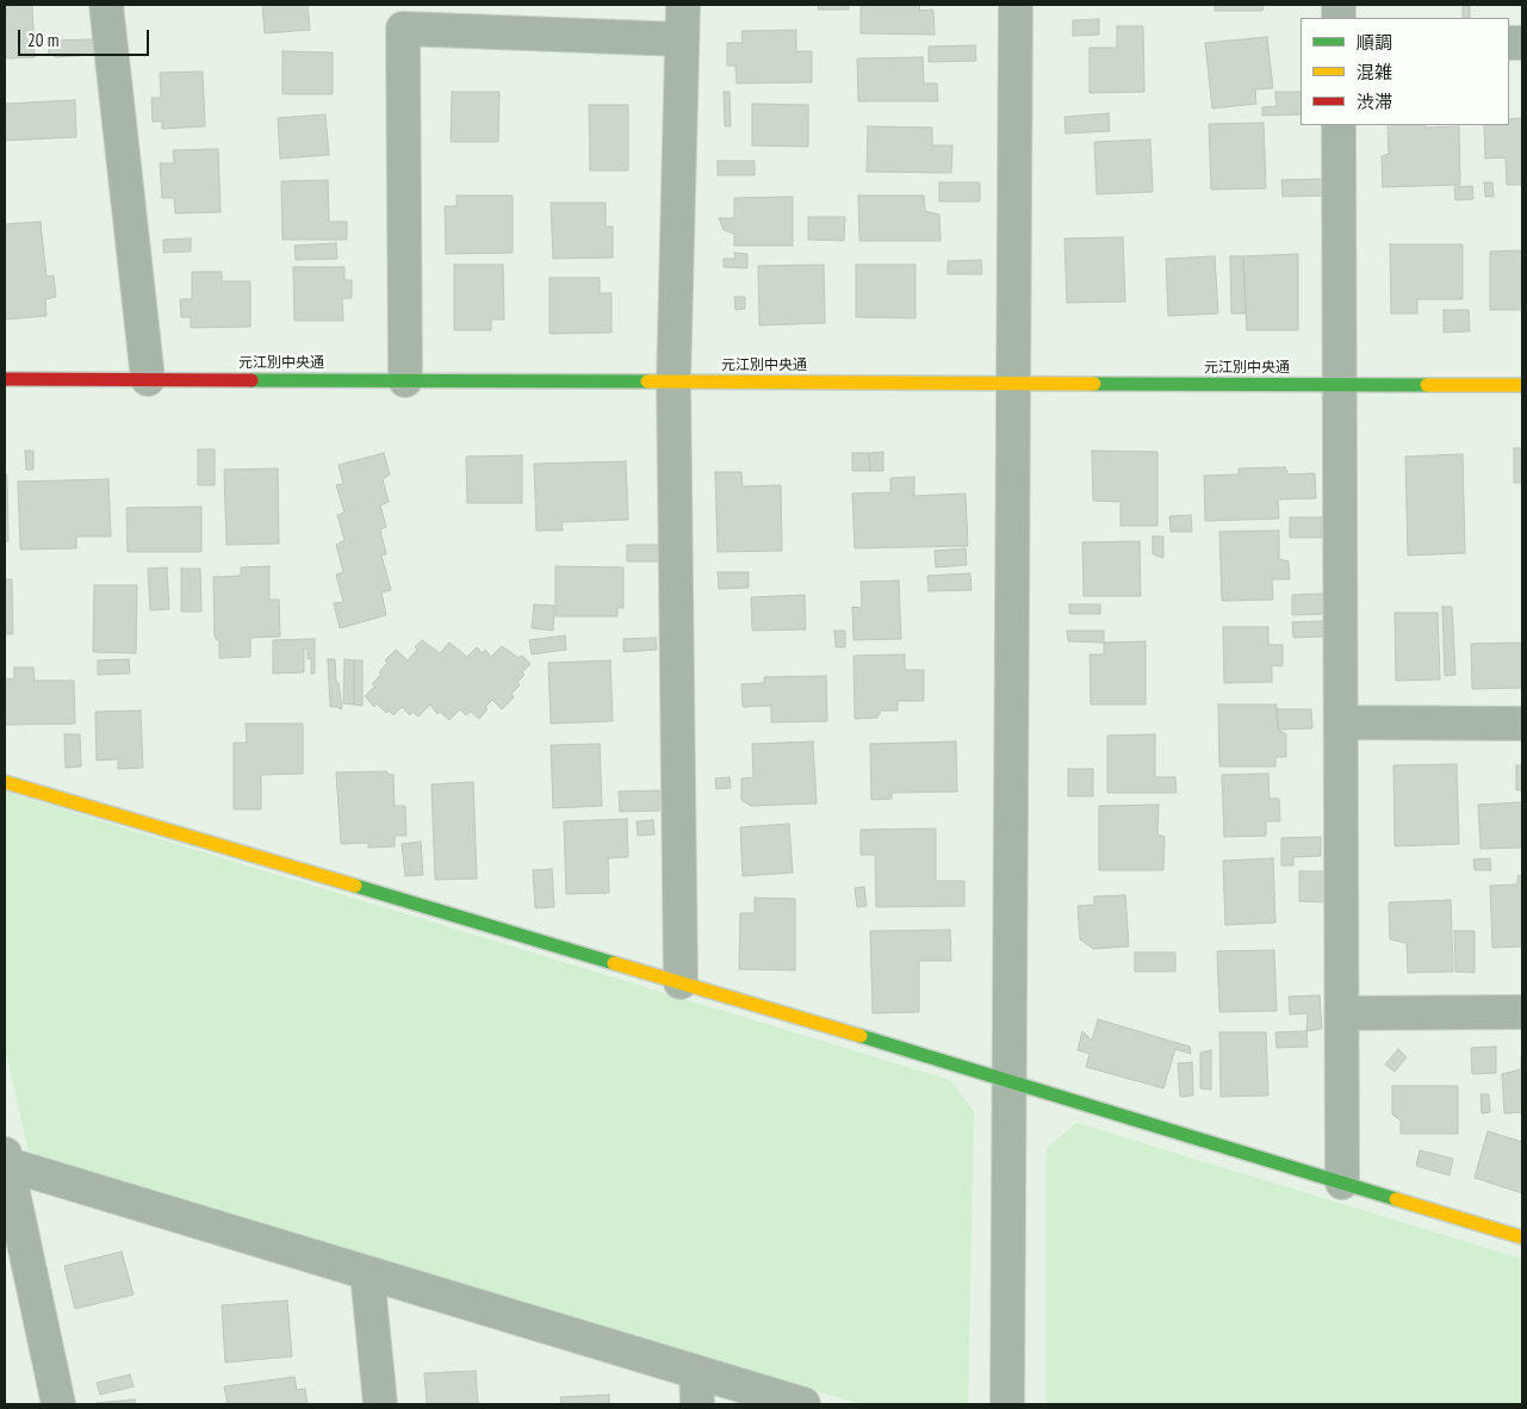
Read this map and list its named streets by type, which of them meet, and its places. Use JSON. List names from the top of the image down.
{
  "streets": {
    "street": ["元江別中央通"]
  },
  "legend": ["順調", "混雑", "渋滞"],
  "scale_bar": "20 m"
}
